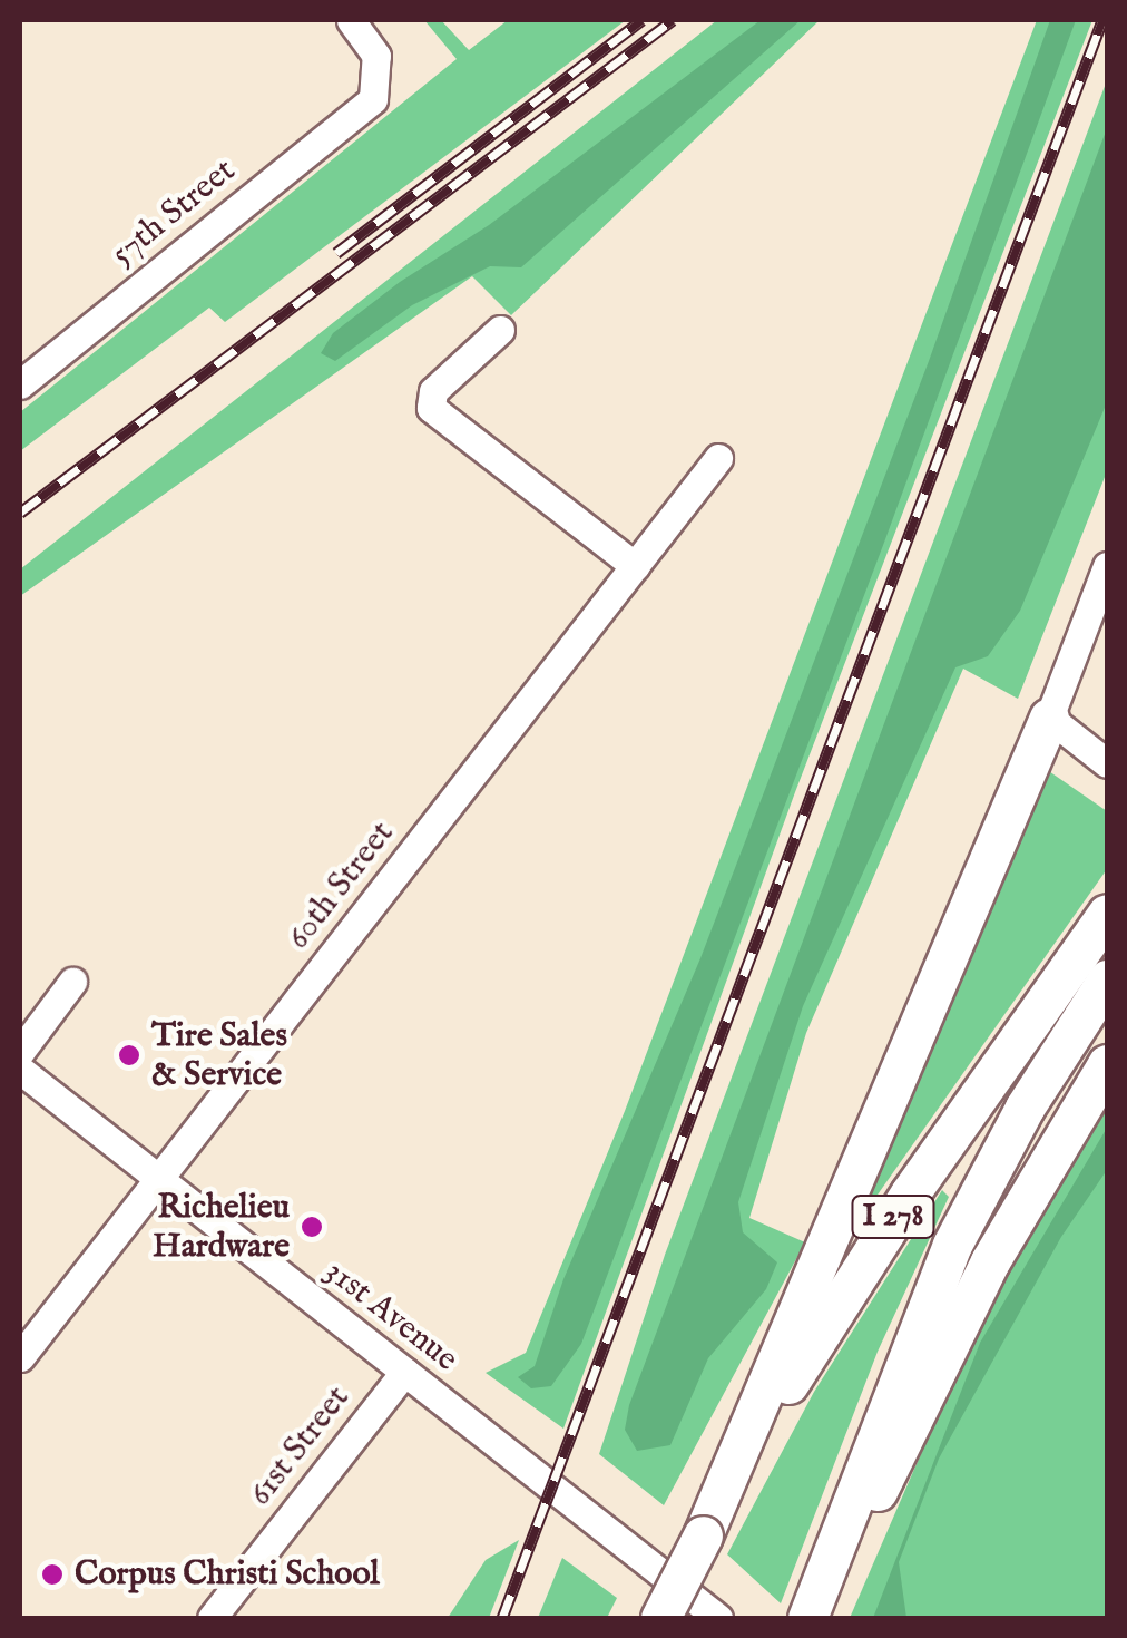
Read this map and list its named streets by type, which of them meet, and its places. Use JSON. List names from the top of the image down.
{
  "streets": {
    "highway": ["I 278"],
    "street": [
      "57th Street",
      "60th Street",
      "31st Avenue",
      "61st Street"
    ]
  },
  "crossings": [
    ["60th Street", "31st Avenue"],
    ["31st Avenue", "61st Street"]
  ],
  "places": ["Tire Sales & Service", "Richelieu Hardware", "Corpus Christi School"]
}
